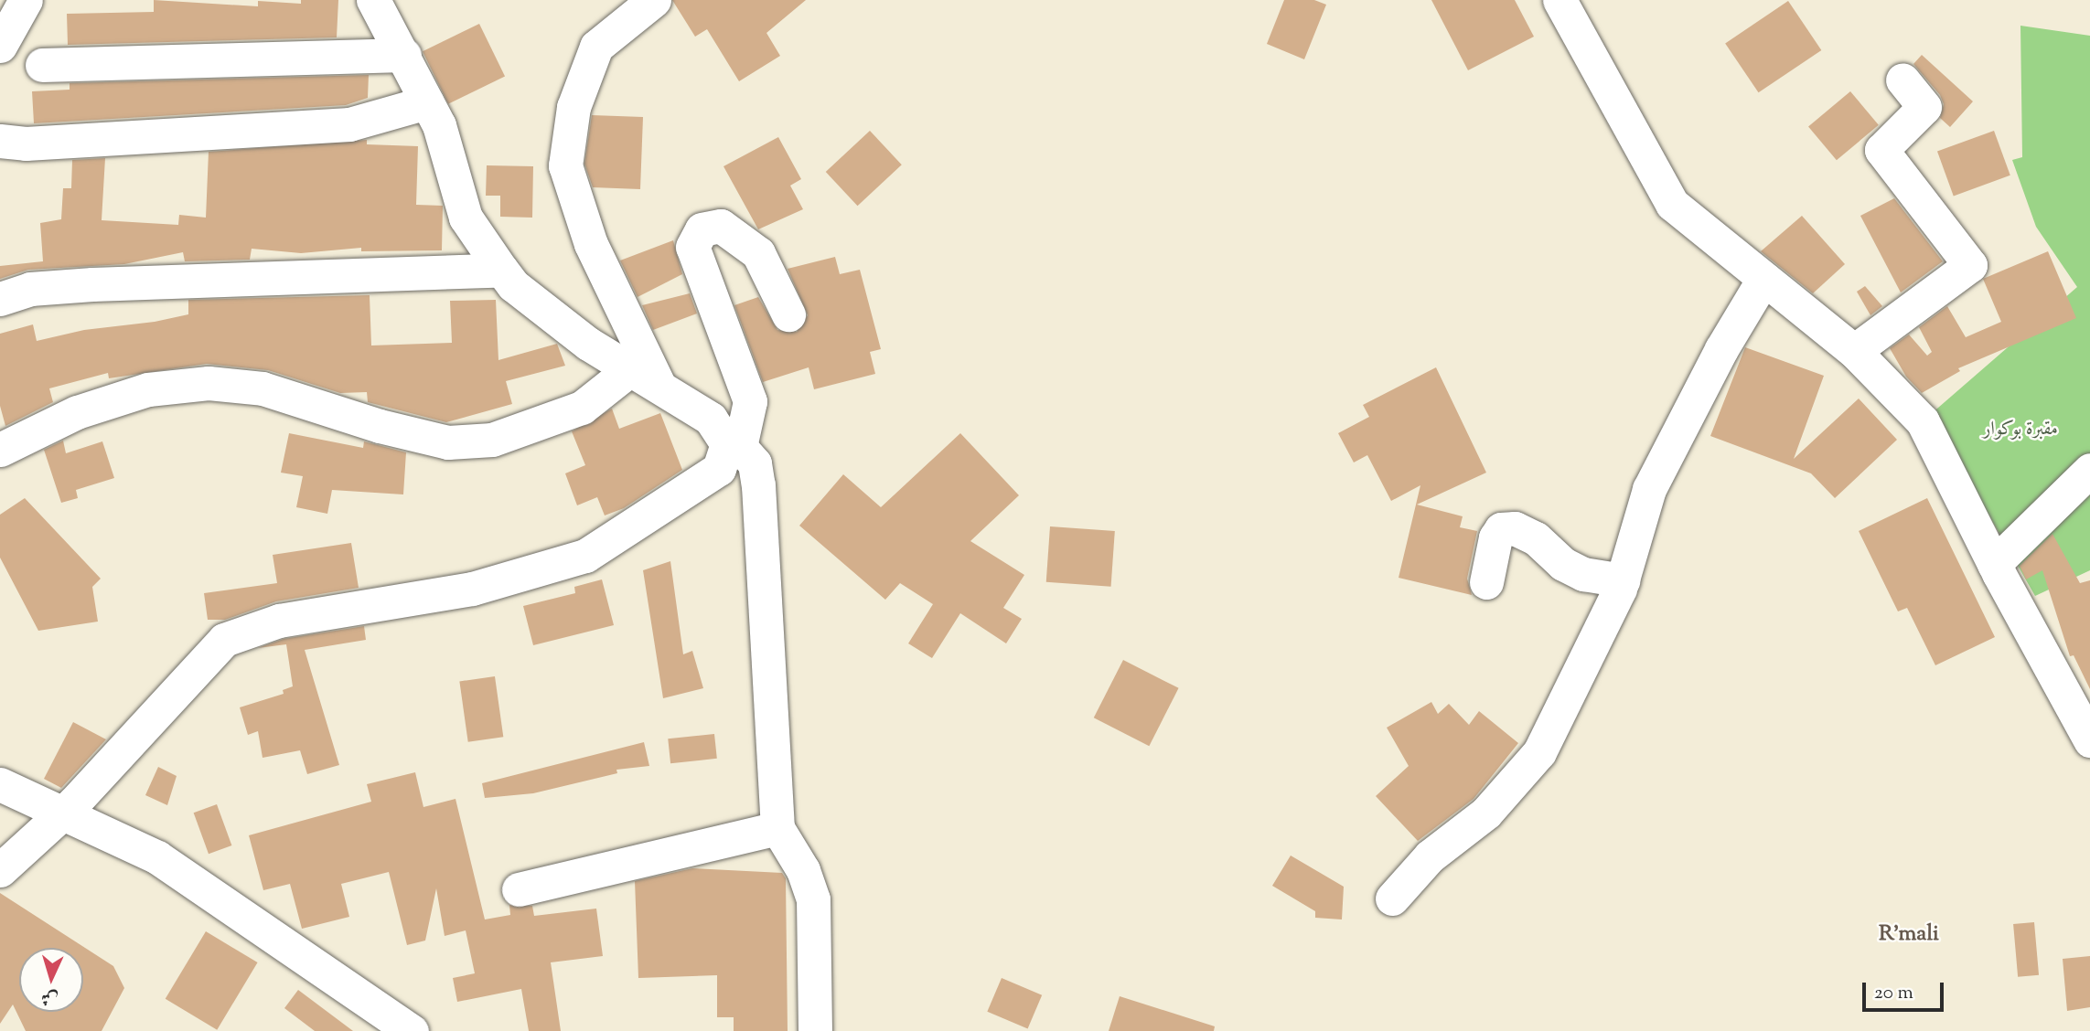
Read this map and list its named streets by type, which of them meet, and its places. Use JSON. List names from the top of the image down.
{
  "districts": ["R'mali"],
  "parks": ["مقبرة بوكوار"],
  "scale_bar": "20 m",
  "north": "bottom"
}
